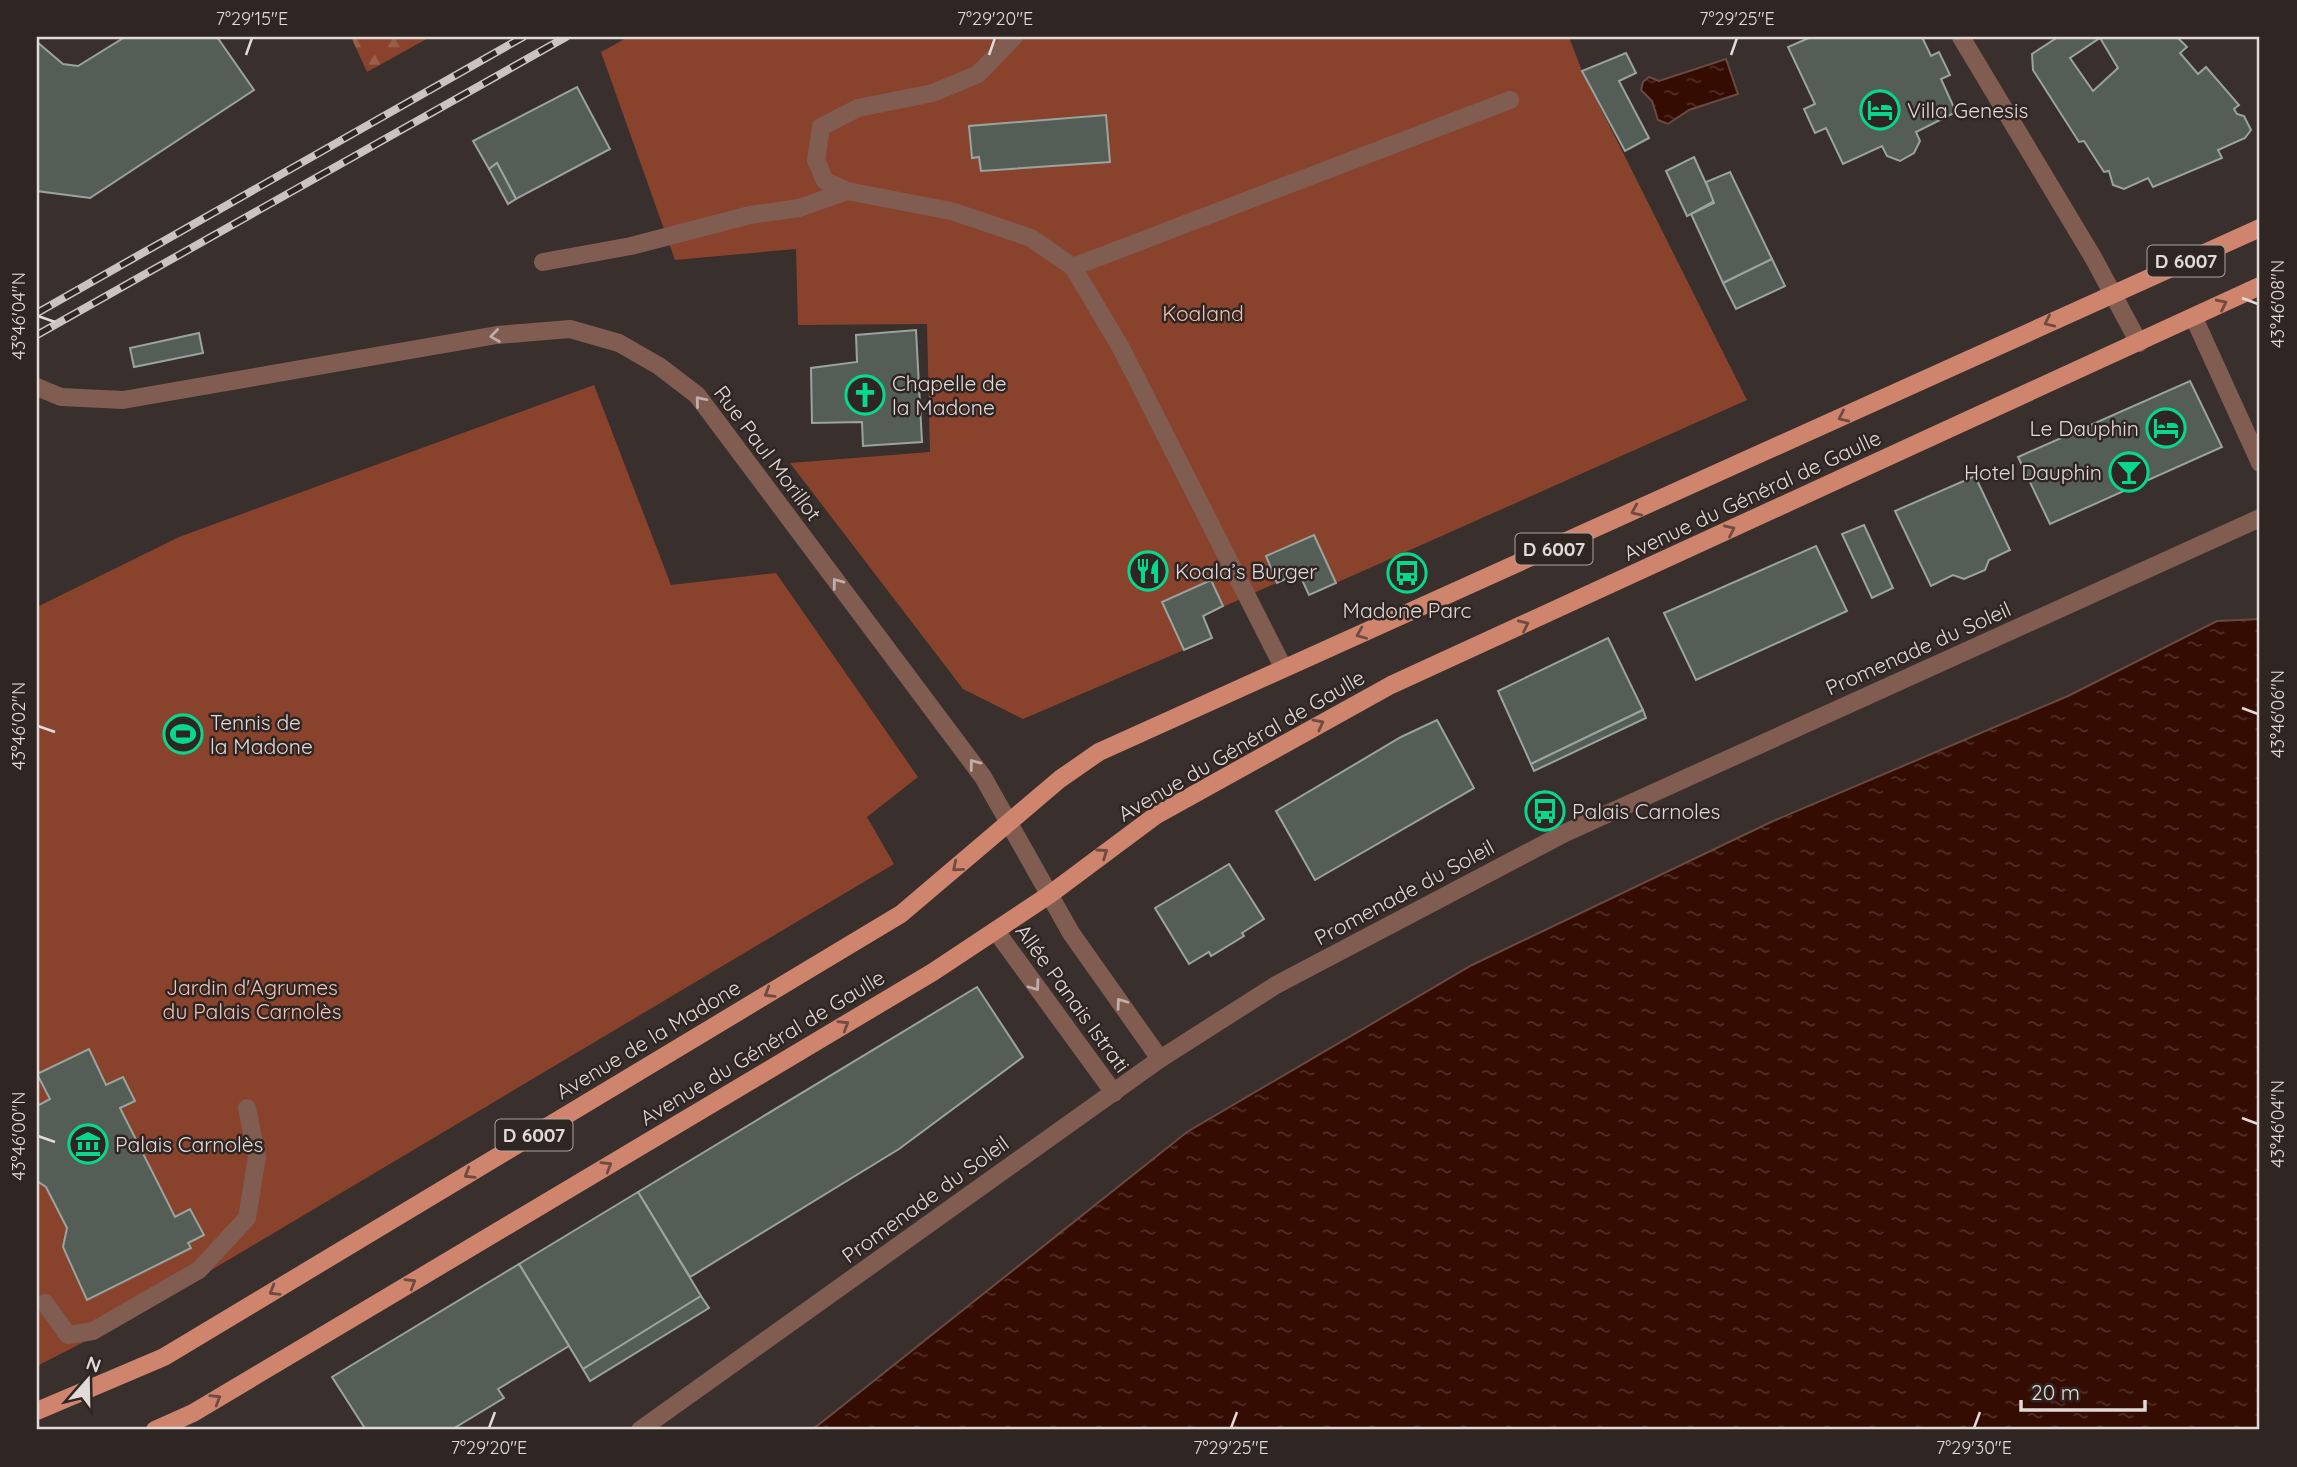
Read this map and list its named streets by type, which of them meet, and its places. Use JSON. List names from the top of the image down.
{
  "streets": {
    "main road": ["D 6007", "Avenue du Général de Gaulle", "Avenue de la Madone"],
    "street": ["Rue Paul Morillot", "Promenade du Soleil", "Allée Panais Istrati"]
  },
  "crossings": [
    ["Rue Paul Morillot", "Avenue du Général de Gaulle"],
    ["Rue Paul Morillot", "Allée Panais Istrati"],
    ["Rue Paul Morillot", "Avenue de la Madone"],
    ["Avenue du Général de Gaulle", "Allée Panais Istrati"],
    ["Avenue du Général de Gaulle", "Avenue de la Madone"],
    ["Promenade du Soleil", "Allée Panais Istrati"]
  ],
  "one_way": ["Rue Paul Morillot", "Avenue de la Madone"],
  "parks": ["Koaland", "Jardin d'Agrumes du Palais Carnolès"],
  "places": {
    "hotel": ["Villa Genesis", "Le Dauphin"],
    "church": ["Chapelle de la Madone"],
    "bar": ["Hotel Dauphin"],
    "restaurant": ["Koala’s Burger"],
    "bus stop": ["Madone Parc", "Palais Carnoles"],
    "sports": ["Tennis de la Madone"],
    "museum": ["Palais Carnolès"]
  },
  "scale_bar": "20 m",
  "north": "top",
  "coordinates": [
    "7°29'15\"E",
    "7°29'20\"E",
    "7°29'25\"E",
    "43°46'08\"N",
    "43°46'04\"N",
    "43°46'06\"N",
    "43°46'02\"N",
    "43°46'00\"N",
    "7°29'30\"E"
  ]
}
